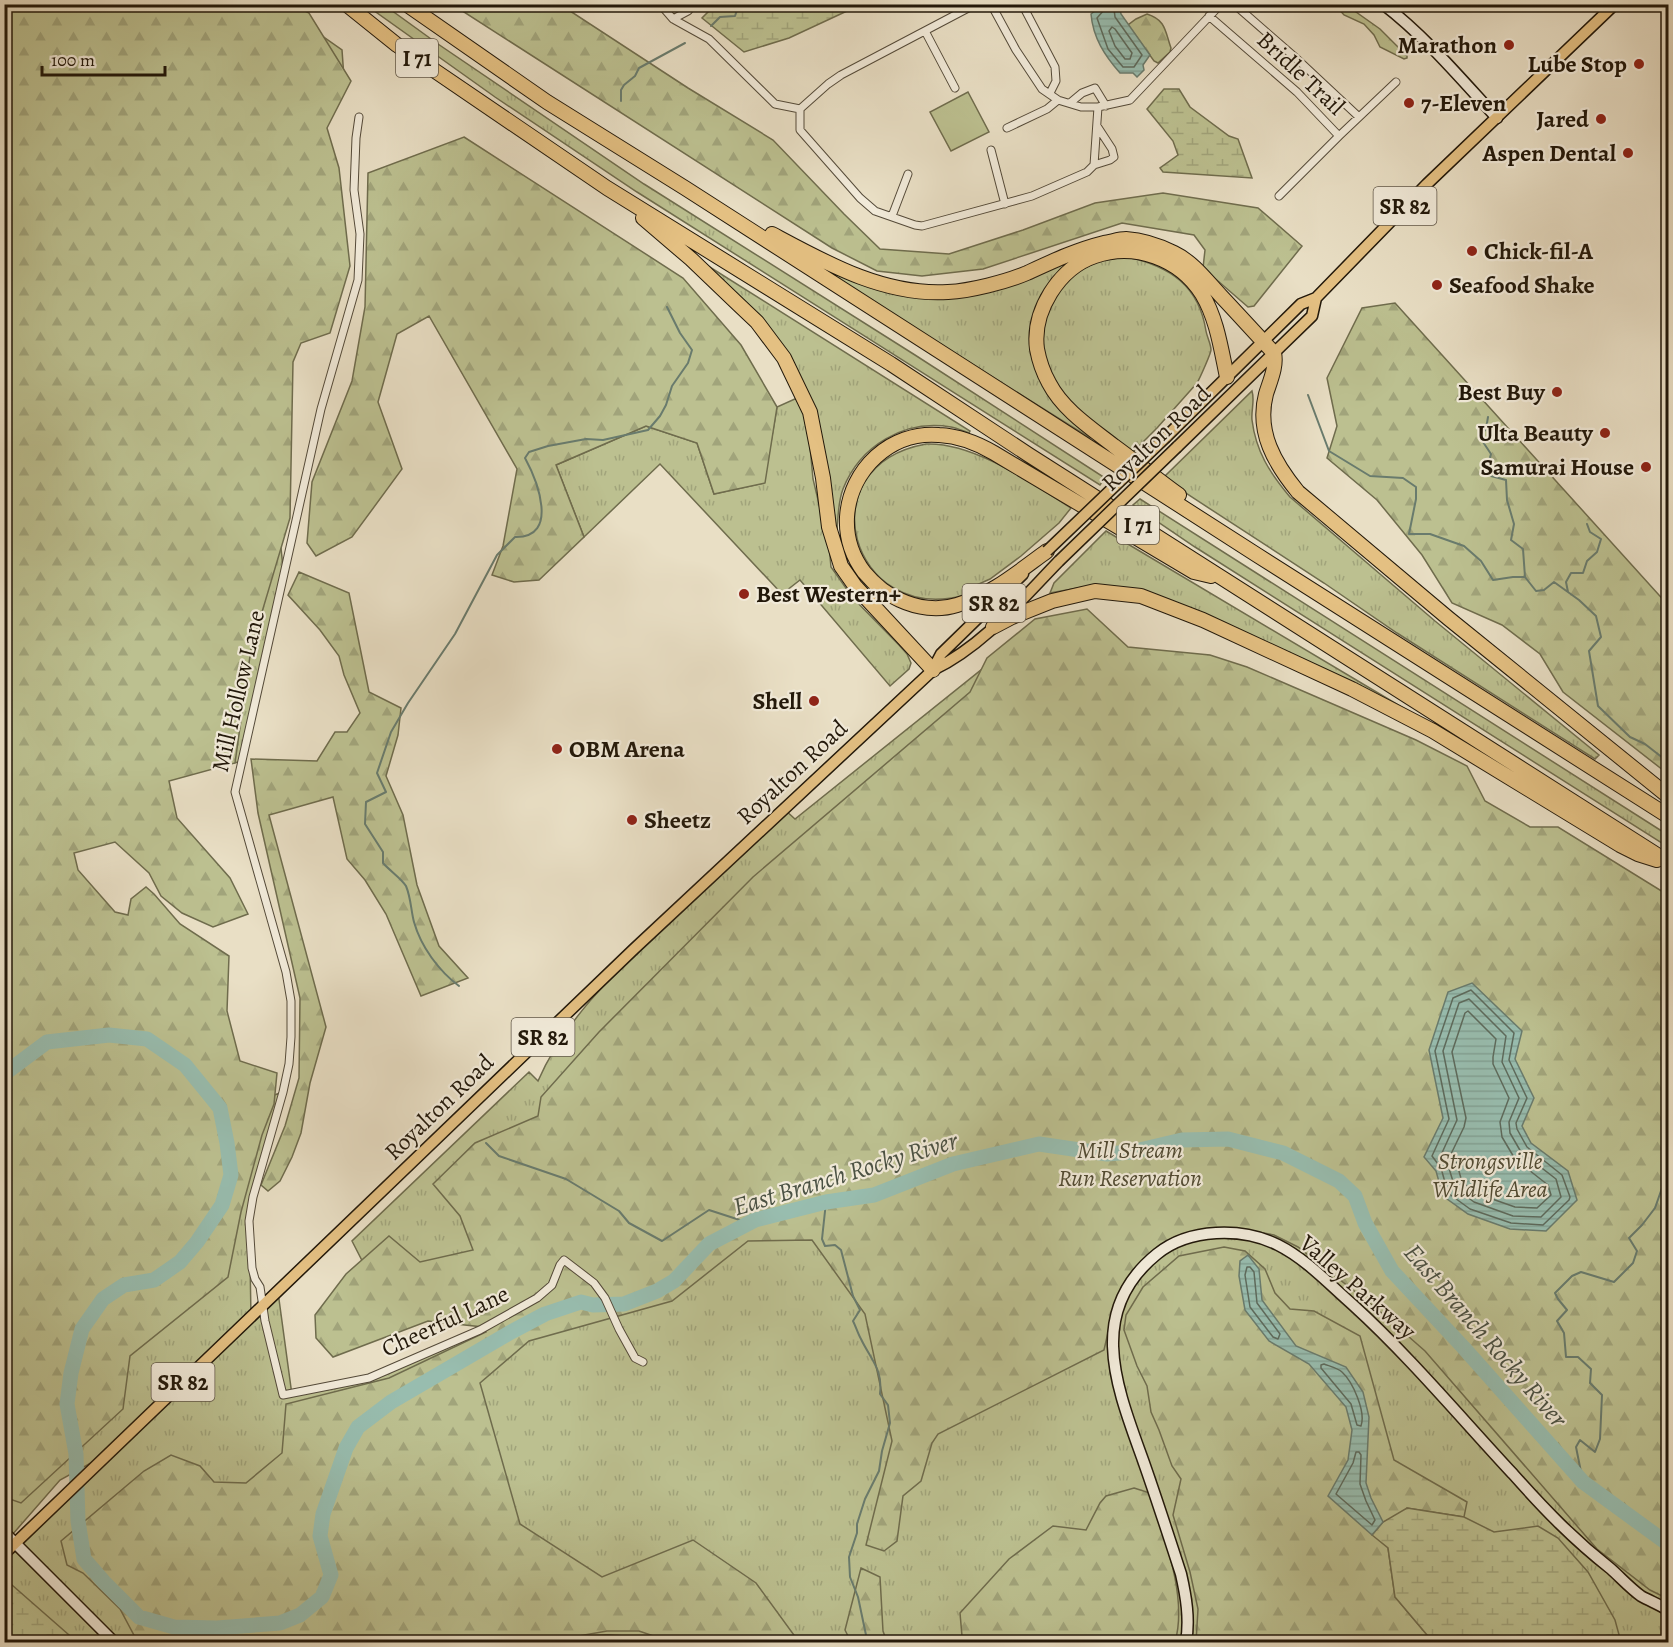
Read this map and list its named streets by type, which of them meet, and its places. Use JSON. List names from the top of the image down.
{
  "streets": {
    "highway": ["I 71"],
    "main road": ["SR 82", "Royalton Road"],
    "street": [
      "Bridle Trail",
      "Mill Hollow Lane",
      "Valley Parkway",
      "Cheerful Lane"
    ]
  },
  "crossings": [
    ["Royalton Road", "Mill Hollow Lane"],
    ["Royalton Road", "Cheerful Lane"],
    ["Mill Hollow Lane", "Cheerful Lane"]
  ],
  "water": ["East Branch Rocky River"],
  "parks": ["Mill Stream Run Reservation", "Strongsville Wildlife Area"],
  "places": [
    "Marathon",
    "Lube Stop",
    "7-Eleven",
    "Jared",
    "Aspen Dental",
    "Chick-fil-A",
    "Seafood Shake",
    "Best Buy",
    "Ulta Beauty",
    "Samurai House",
    "Best Western+",
    "Shell",
    "OBM Arena",
    "Sheetz"
  ],
  "scale_bar": "100 m"
}
